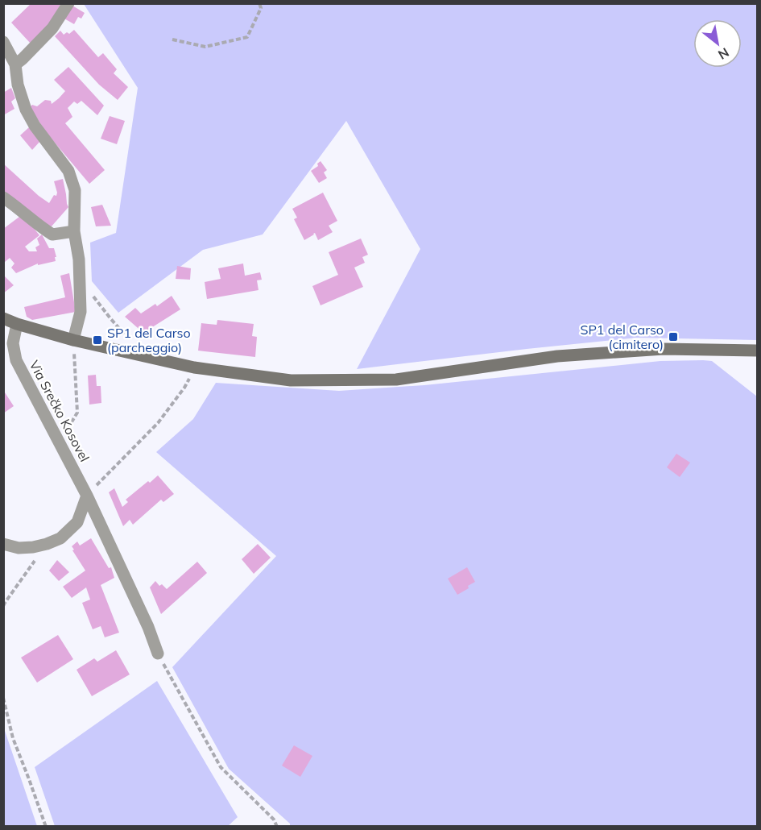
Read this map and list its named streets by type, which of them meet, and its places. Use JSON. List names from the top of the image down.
{
  "streets": {
    "street": ["Via Srečko Kosovel"]
  },
  "places": {
    "transit": ["SP1 del Carso (cimitero)", "SP1 del Carso (parcheggio)"]
  },
  "north": "bottom right"
}
